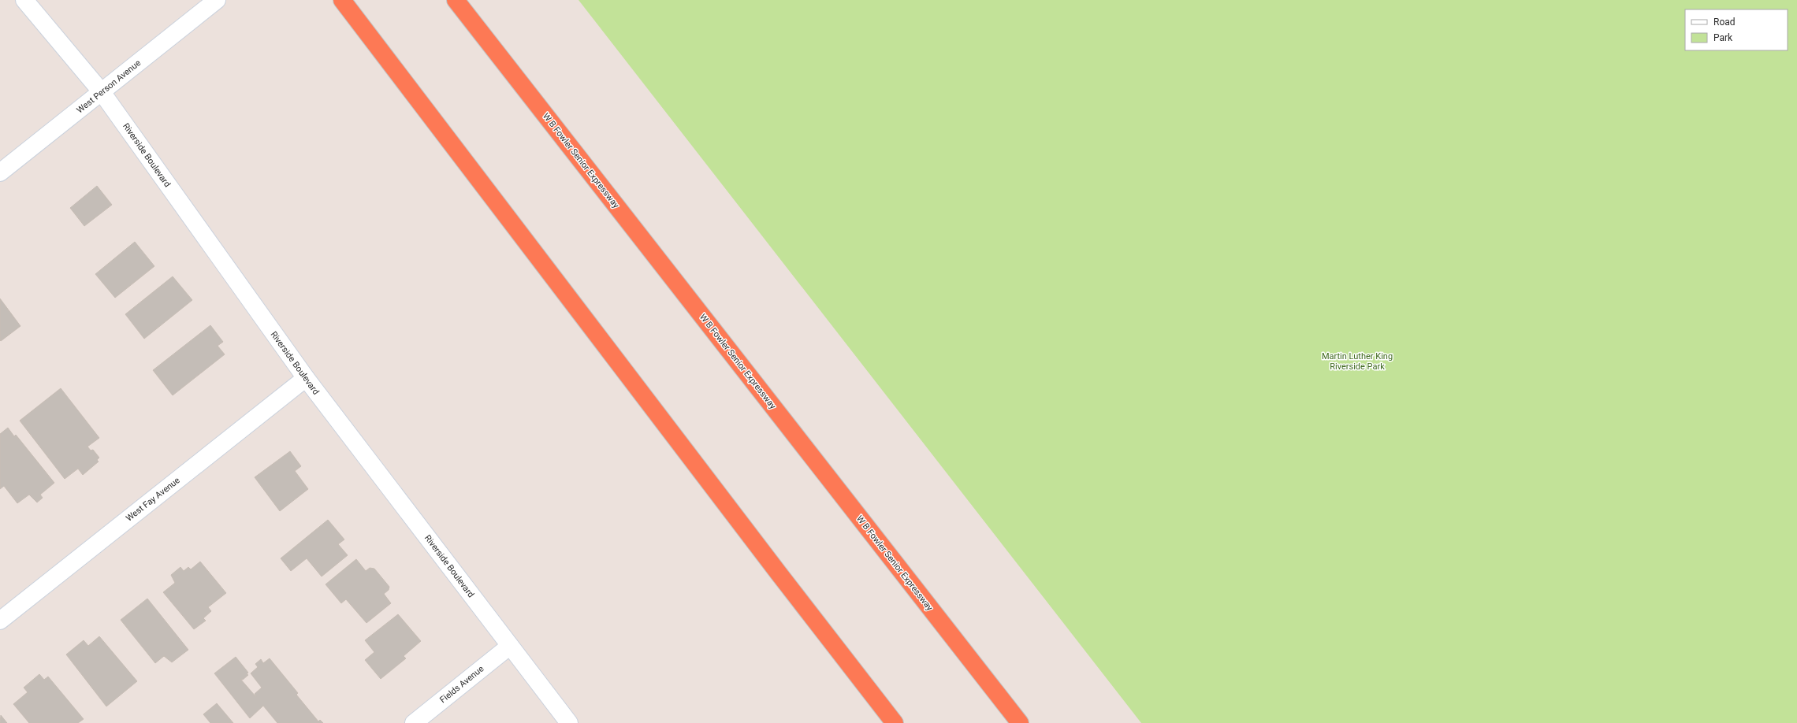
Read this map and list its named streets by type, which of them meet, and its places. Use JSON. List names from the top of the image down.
{
  "streets": {
    "highway": ["W B Fowler Senior Expressway"],
    "street": [
      "West Person Avenue",
      "Riverside Boulevard",
      "West Fay Avenue",
      "Fields Avenue"
    ]
  },
  "crossings": [
    ["West Person Avenue", "Riverside Boulevard"],
    ["Riverside Boulevard", "West Fay Avenue"],
    ["Riverside Boulevard", "Fields Avenue"]
  ],
  "parks": ["Martin Luther King Riverside Park"],
  "legend": ["Road", "Park"]
}
